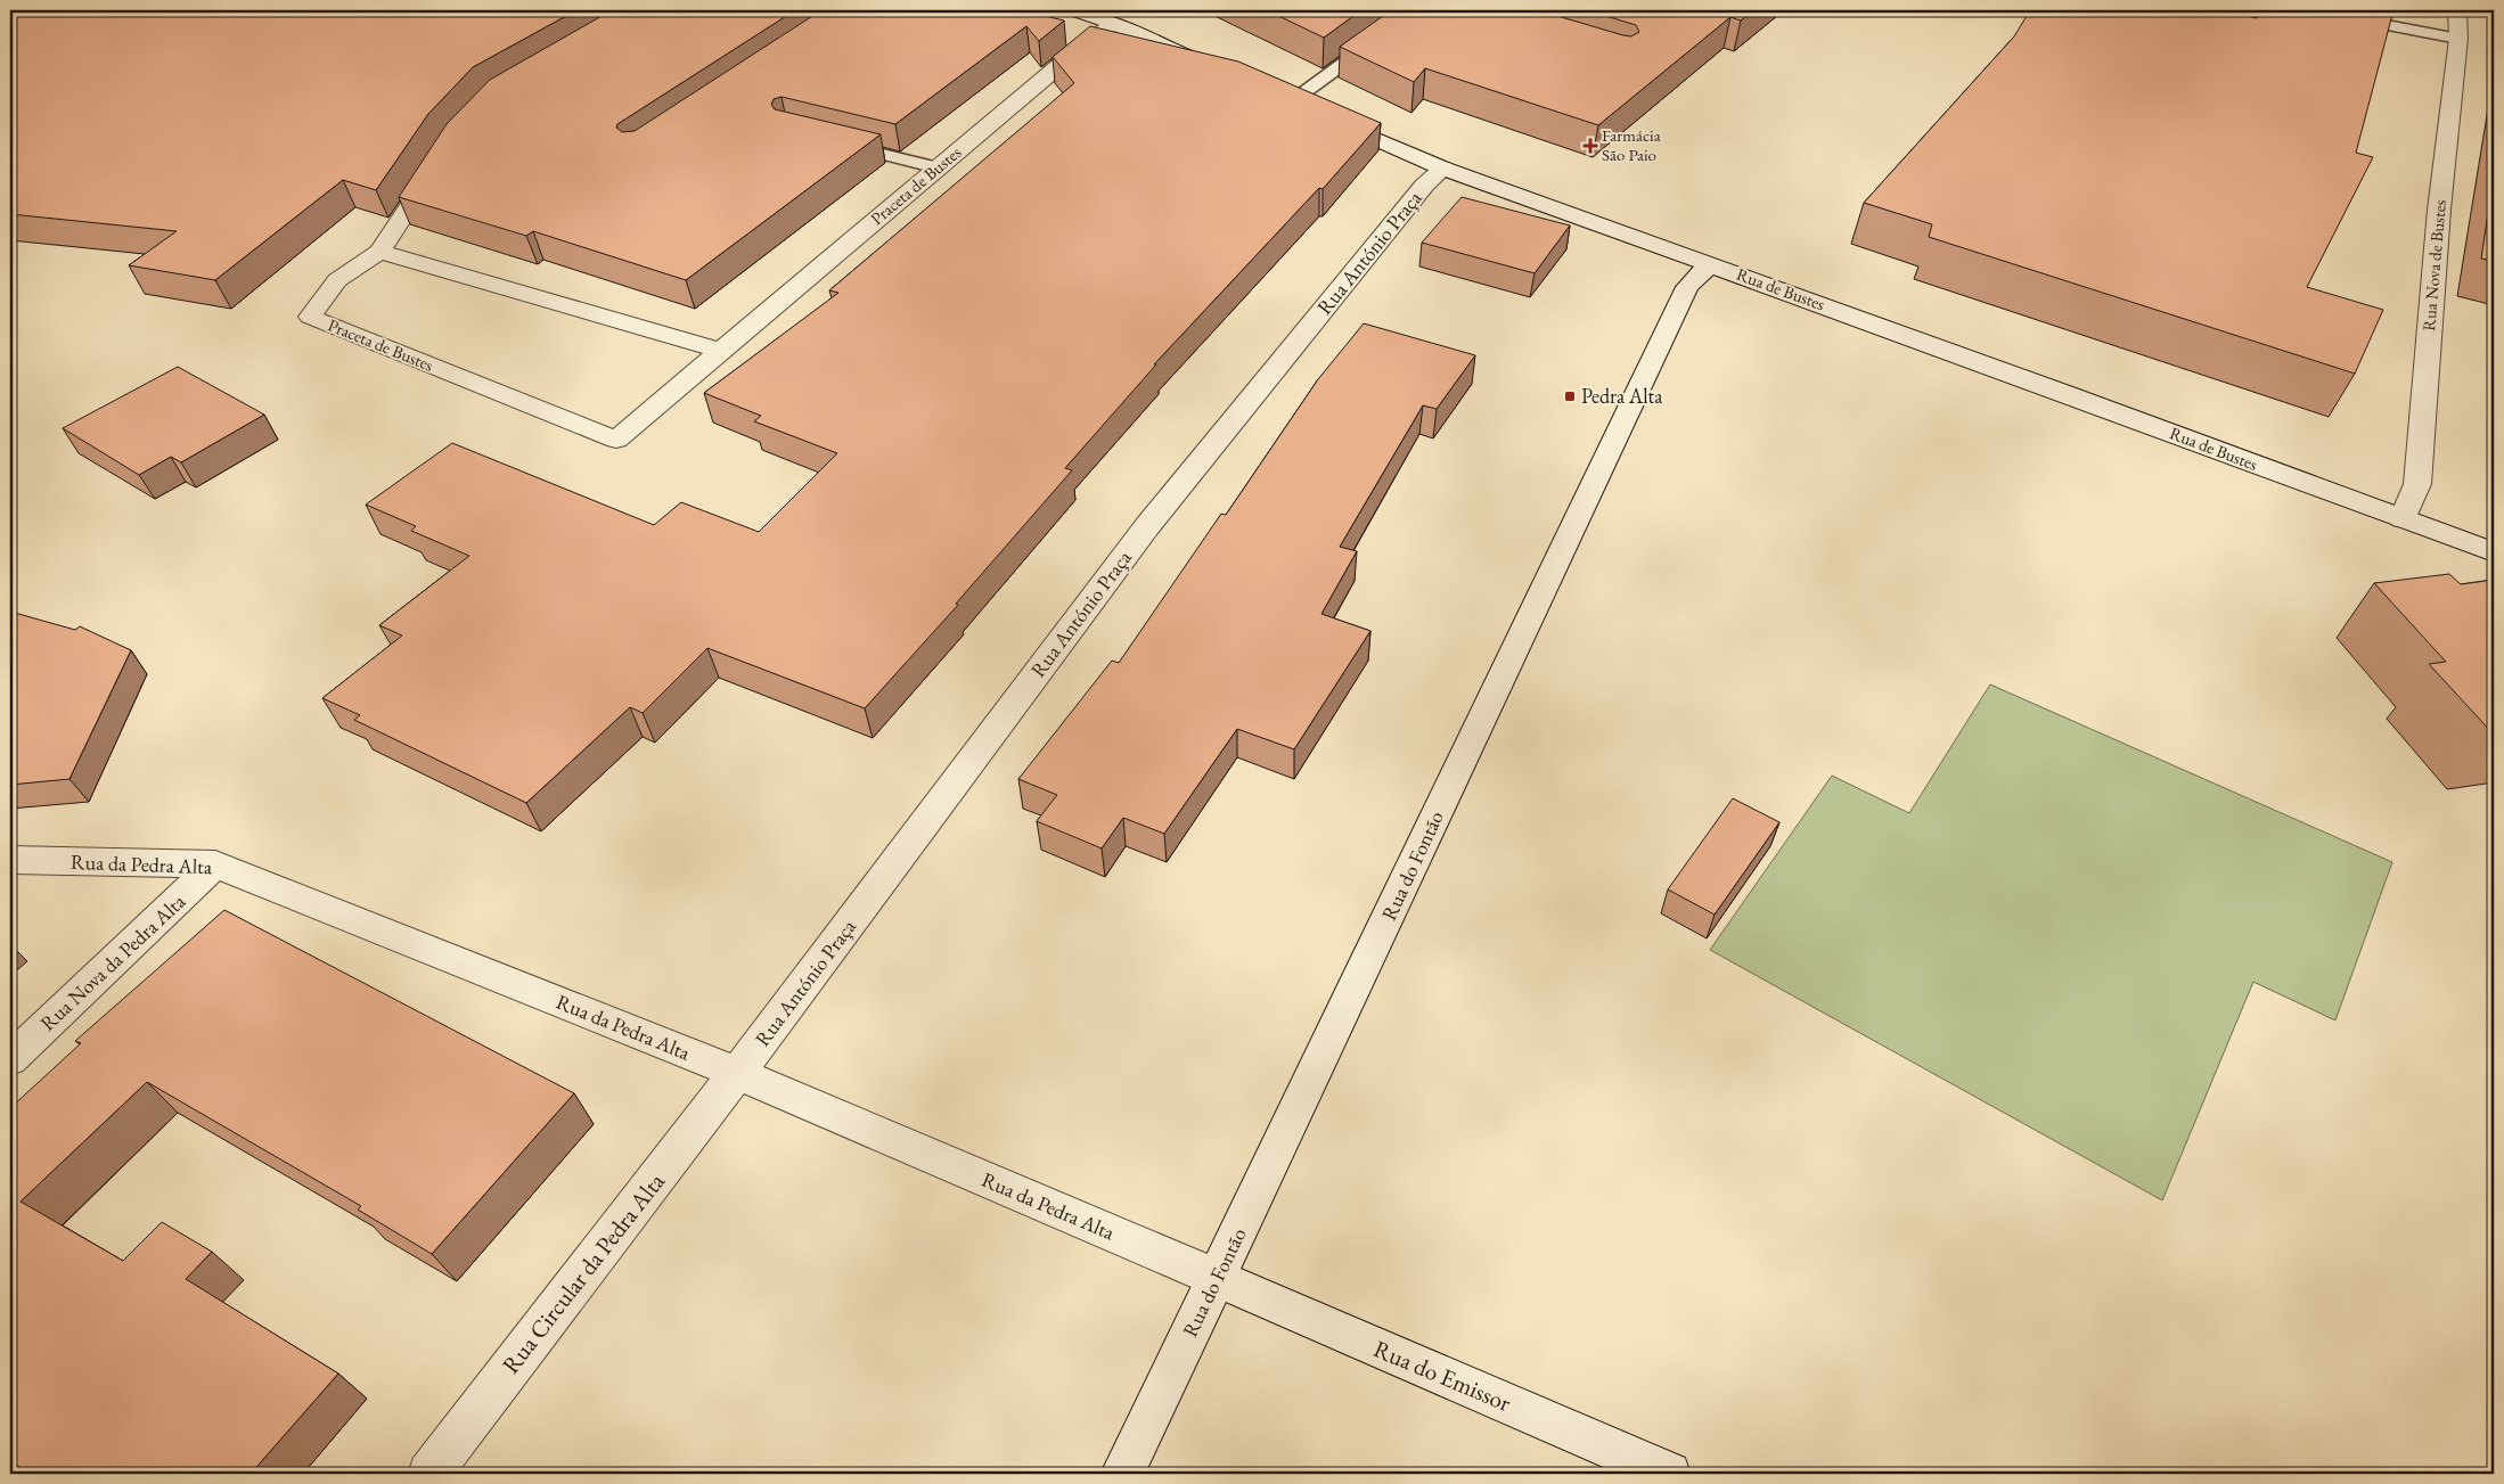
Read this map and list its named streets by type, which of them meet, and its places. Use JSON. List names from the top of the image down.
{
  "streets": {
    "street": [
      "Praceta de Bustes",
      "Rua António Praça",
      "Rua Nova de Bustes",
      "Rua de Bustes",
      "Rua da Pedra Alta",
      "Rua do Fontão",
      "Rua Nova da Pedra Alta",
      "Rua Circular da Pedra Alta",
      "Rua do Emissor"
    ]
  },
  "crossings": [
    ["Rua António Praça", "Rua de Bustes"],
    ["Rua António Praça", "Rua da Pedra Alta"],
    ["Rua António Praça", "Rua Circular da Pedra Alta"],
    ["Rua Nova de Bustes", "Rua de Bustes"],
    ["Rua de Bustes", "Rua do Fontão"],
    ["Rua da Pedra Alta", "Rua do Fontão"],
    ["Rua da Pedra Alta", "Rua Nova da Pedra Alta"],
    ["Rua da Pedra Alta", "Rua Circular da Pedra Alta"],
    ["Rua da Pedra Alta", "Rua do Emissor"],
    ["Rua do Fontão", "Rua do Emissor"]
  ],
  "places": {
    "health": ["Farmácia São Paio"],
    "transit": ["Pedra Alta"]
  }
}
